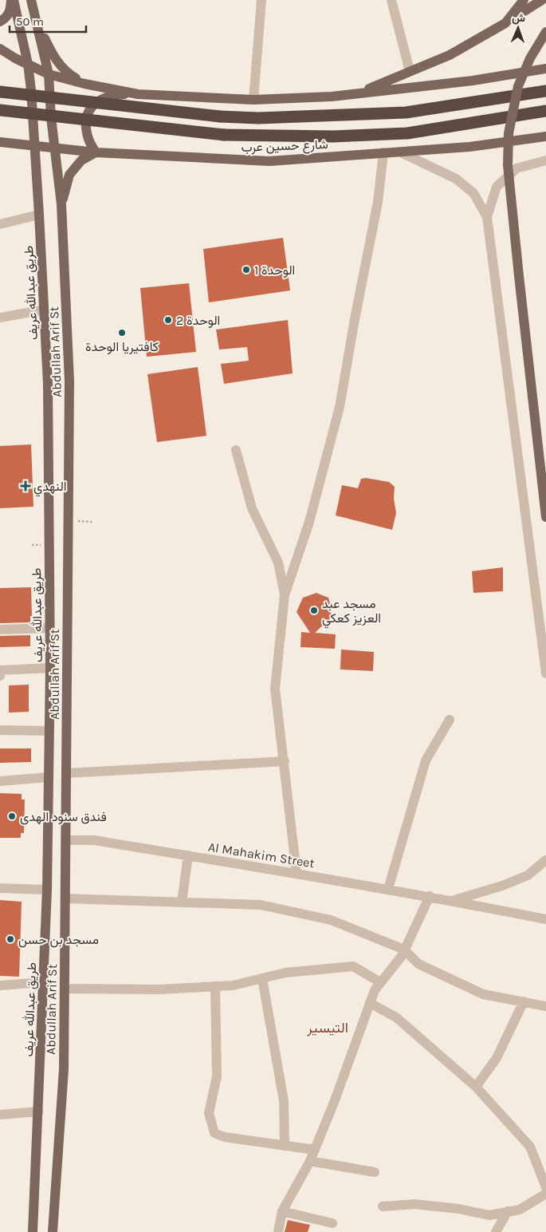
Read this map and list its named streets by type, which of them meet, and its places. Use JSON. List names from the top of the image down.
{
  "streets": {
    "main road": ["شارع حسين عرب", "طريق عبدالله عريف", "Abdullah Arif St"],
    "street": ["Al Mahakim Street"]
  },
  "crossings": [
    ["شارع حسين عرب", "طريق عبدالله عريف"],
    ["شارع حسين عرب", "Abdullah Arif St"],
    ["Abdullah Arif St", "Al Mahakim Street"]
  ],
  "districts": ["التيسير"],
  "places": {
    "other": [
      "الوحدة 1",
      "الوحدة 2",
      "كافتيريا الوحدة",
      "مسجد عبد العزيز كعكي",
      "فندق سنود الهدى",
      "مسجد بن حسن"
    ],
    "health": ["النهدي"]
  },
  "scale_bar": "50 m",
  "north": "top"
}
